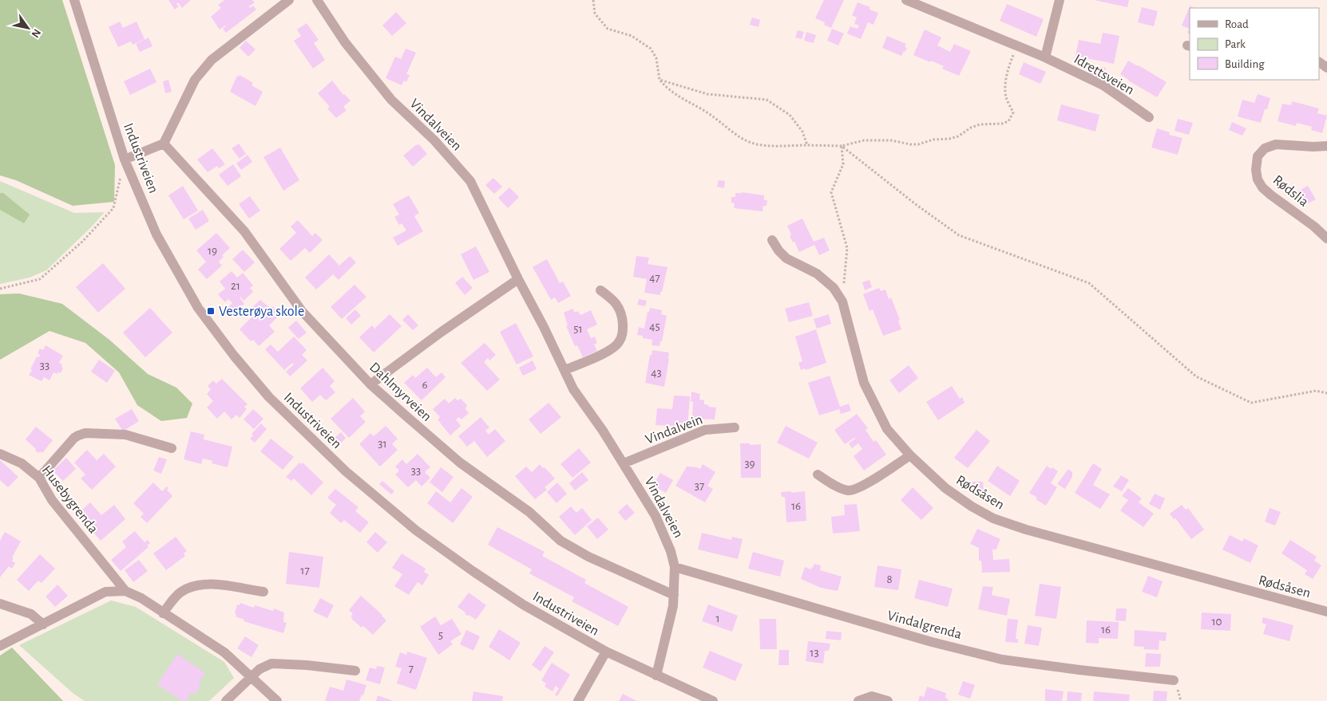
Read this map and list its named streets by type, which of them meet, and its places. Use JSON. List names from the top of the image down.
{
  "streets": {
    "street": [
      "Idrettsveien",
      "Vindalveien",
      "Industriveien",
      "Rødslia",
      "Dahlmyrveien",
      "Vindalvein",
      "Rødsåsen",
      "Husebygrenda",
      "Vindalgrenda"
    ]
  },
  "crossings": [
    ["Vindalveien", "Industriveien"],
    ["Vindalveien", "Dahlmyrveien"],
    ["Vindalveien", "Vindalvein"],
    ["Vindalveien", "Vindalgrenda"]
  ],
  "places": {
    "transit": ["Vesterøya skole"]
  },
  "house_numbers": [
    "19",
    "47",
    "21",
    "45",
    "51",
    "33",
    "43",
    "6",
    "31",
    "39",
    "33",
    "37",
    "16",
    "17",
    "8",
    "1",
    "10",
    "16",
    "5",
    "13",
    "7"
  ],
  "legend": ["Road", "Park", "Building"],
  "north": "bottom right"
}
